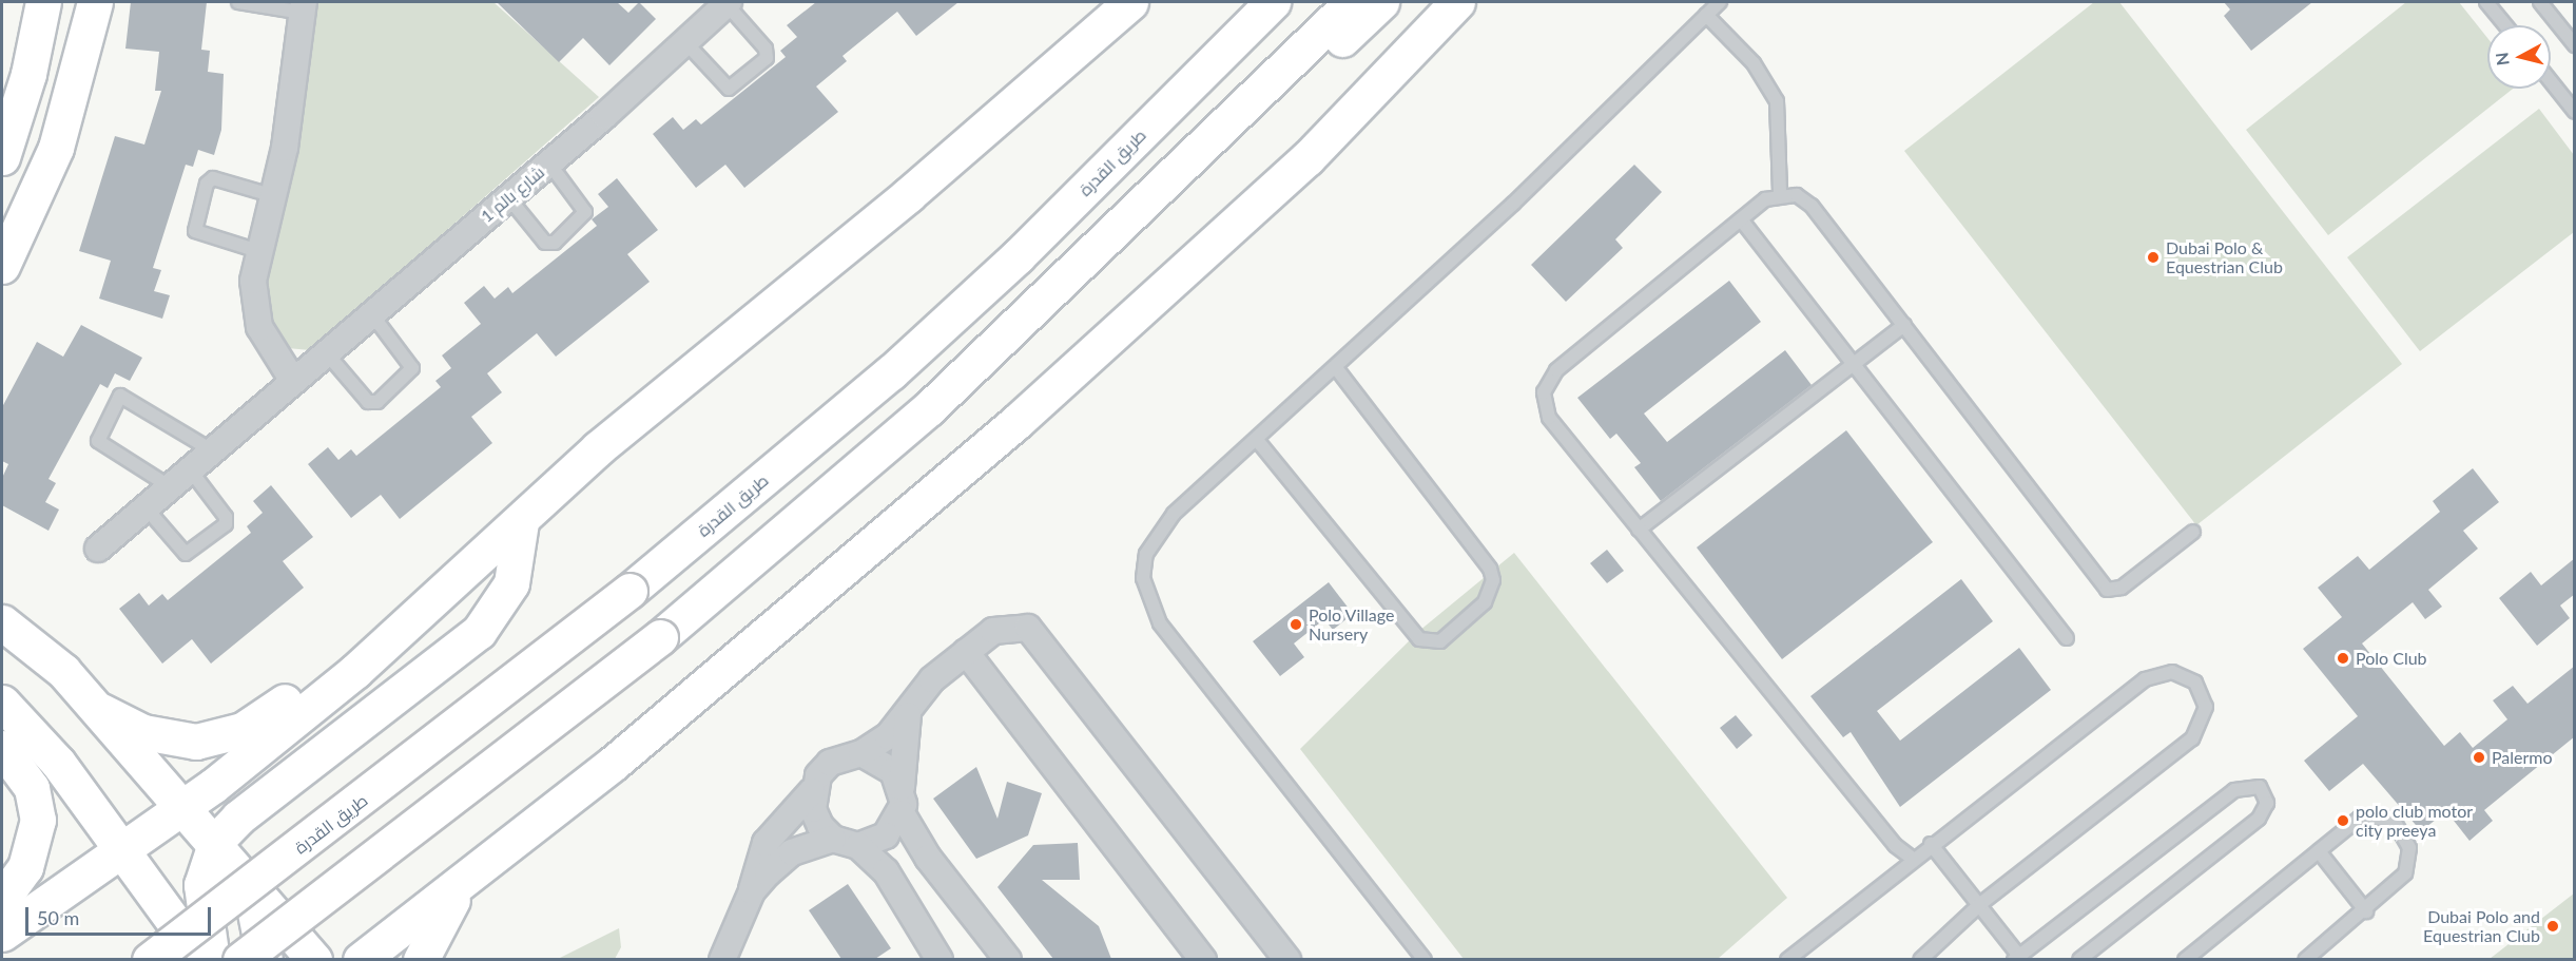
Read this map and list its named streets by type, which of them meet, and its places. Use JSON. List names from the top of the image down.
{
  "streets": {
    "main road": ["طريق القدرة"],
    "street": ["شارع بالم 1"]
  },
  "places": [
    "Dubai Polo & Equestrian Club",
    "Polo Village Nursery",
    "Polo Club",
    "Palermo",
    "polo club motor city preeya",
    "Dubai Polo and Equestrian Club"
  ],
  "scale_bar": "50 m",
  "north": "left"
}
